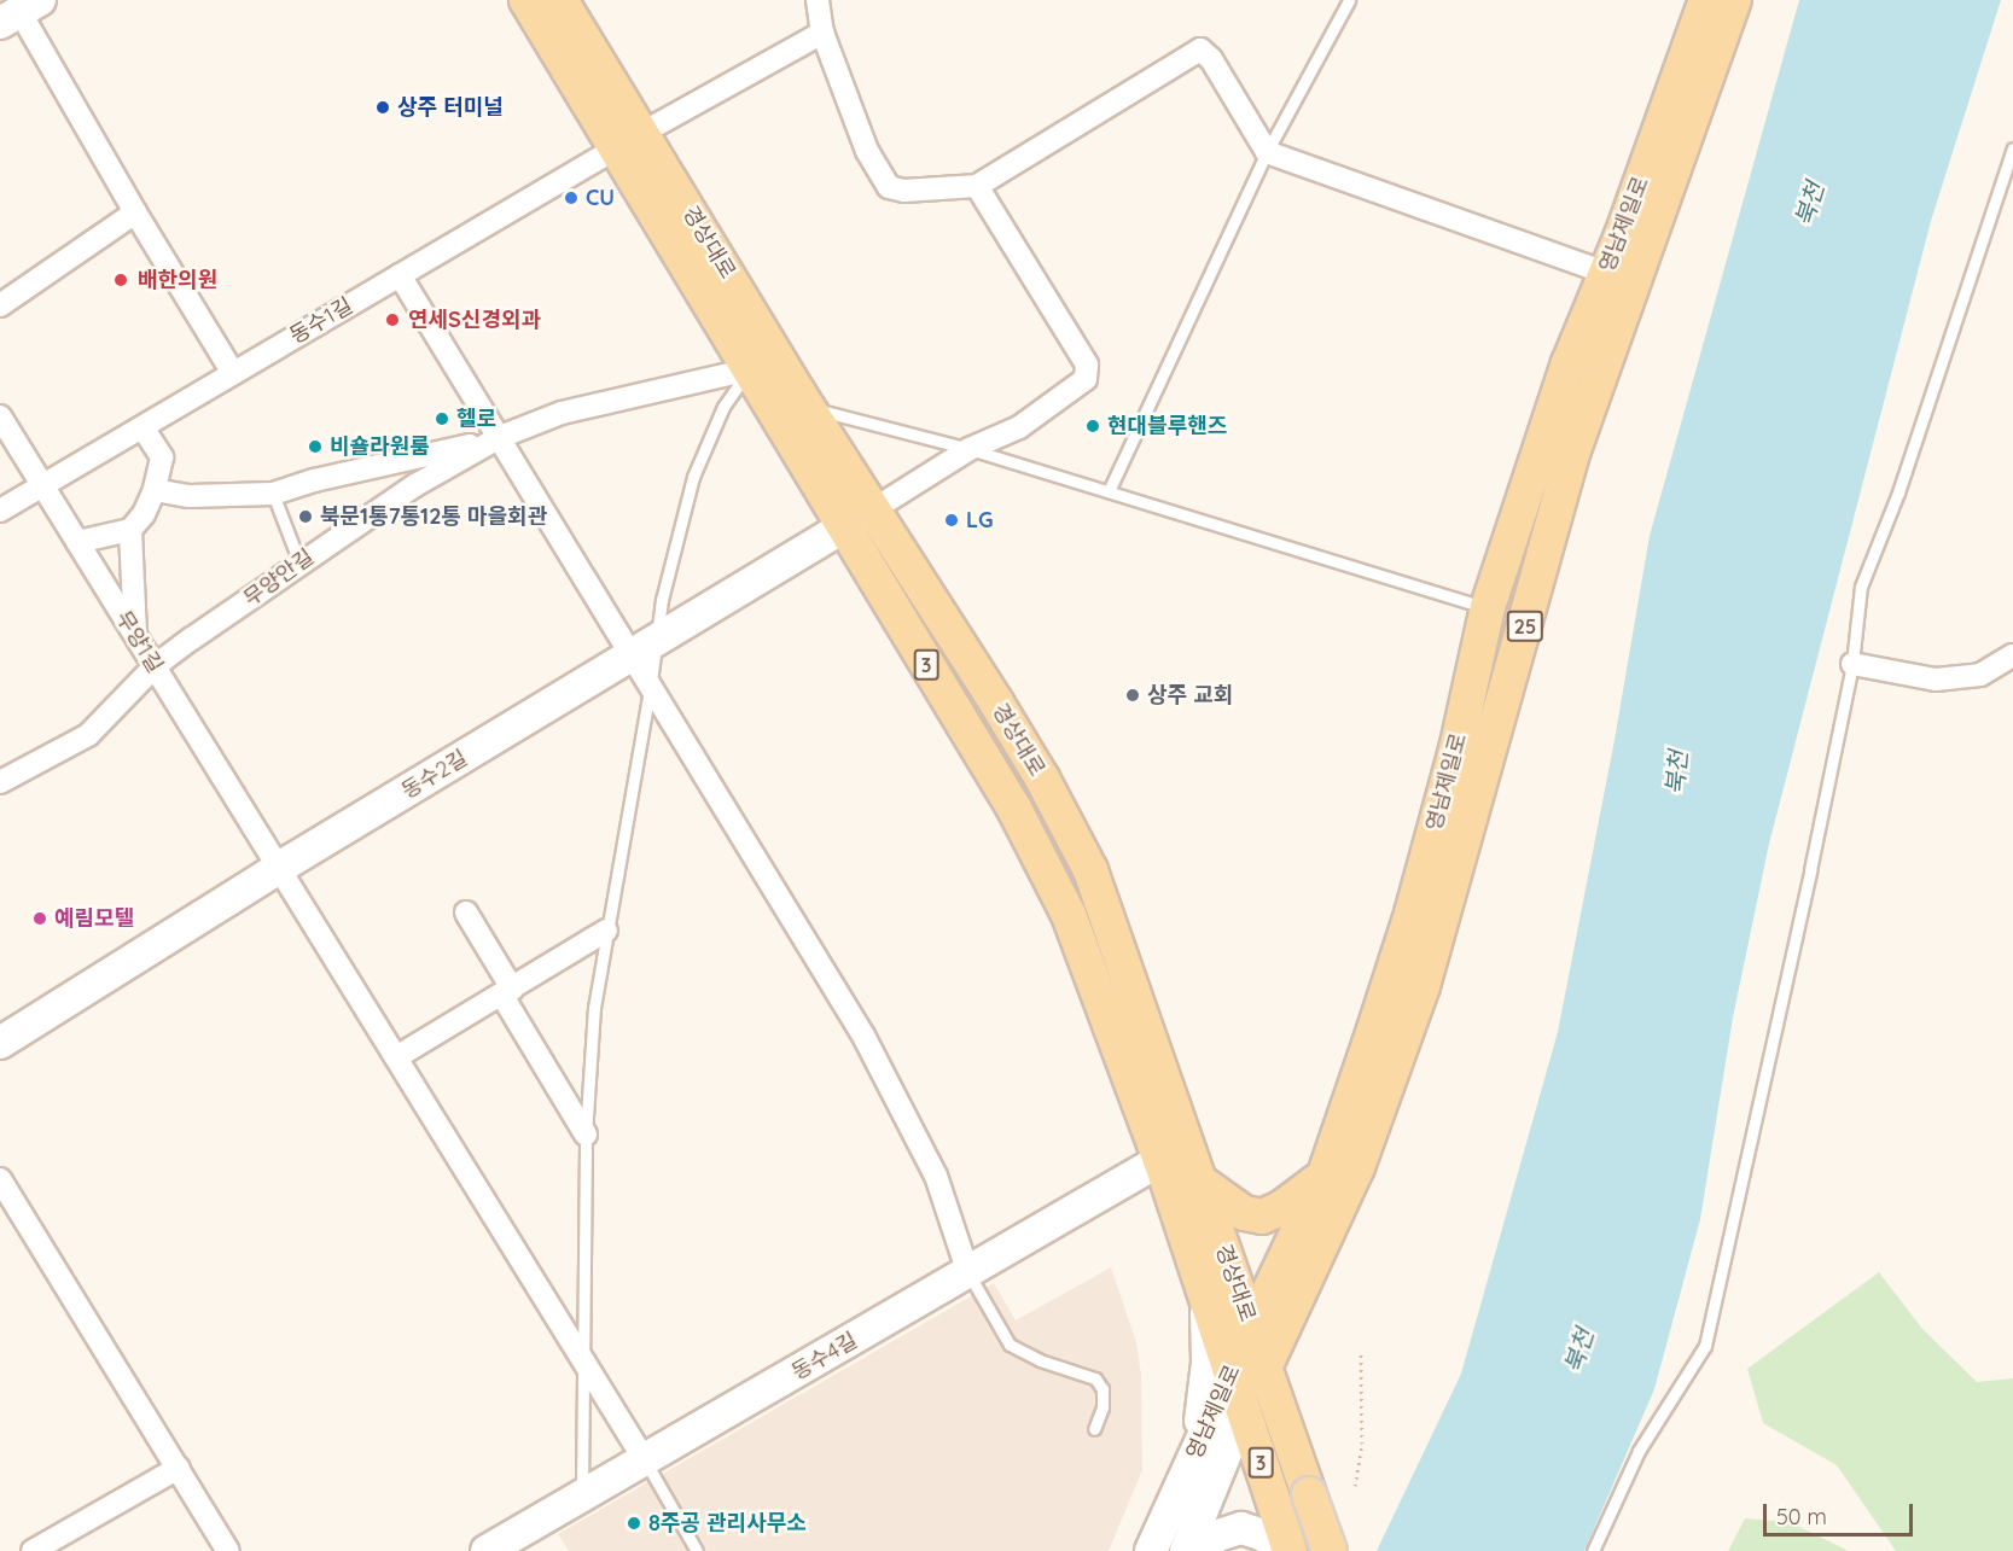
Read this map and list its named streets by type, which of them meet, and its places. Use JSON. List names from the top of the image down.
{
  "streets": {
    "main road": [
      "영남제일로",
      "경상대로",
      "25",
      "3"
    ],
    "street": [
      "동수1길",
      "무양안길",
      "무양1길",
      "동수2길",
      "동수4길"
    ]
  },
  "crossings": [
    ["영남제일로", "경상대로"],
    ["경상대로", "동수1길"],
    ["경상대로", "무양안길"],
    ["경상대로", "동수2길"],
    ["경상대로", "동수4길"],
    ["동수1길", "무양1길"],
    ["무양안길", "무양1길"],
    ["무양1길", "동수2길"],
    ["무양1길", "동수4길"]
  ],
  "water": ["북천"],
  "places": [
    "상주 터미널",
    "CU",
    "배한의원",
    "연세S신경외과",
    "헬로",
    "현대블루핸즈",
    "비숄라원룸",
    "북문1통7통12통 마을회관",
    "LG",
    "상주 교회",
    "예림모텔",
    "8주공 관리사무소"
  ],
  "scale_bar": "50 m"
}
